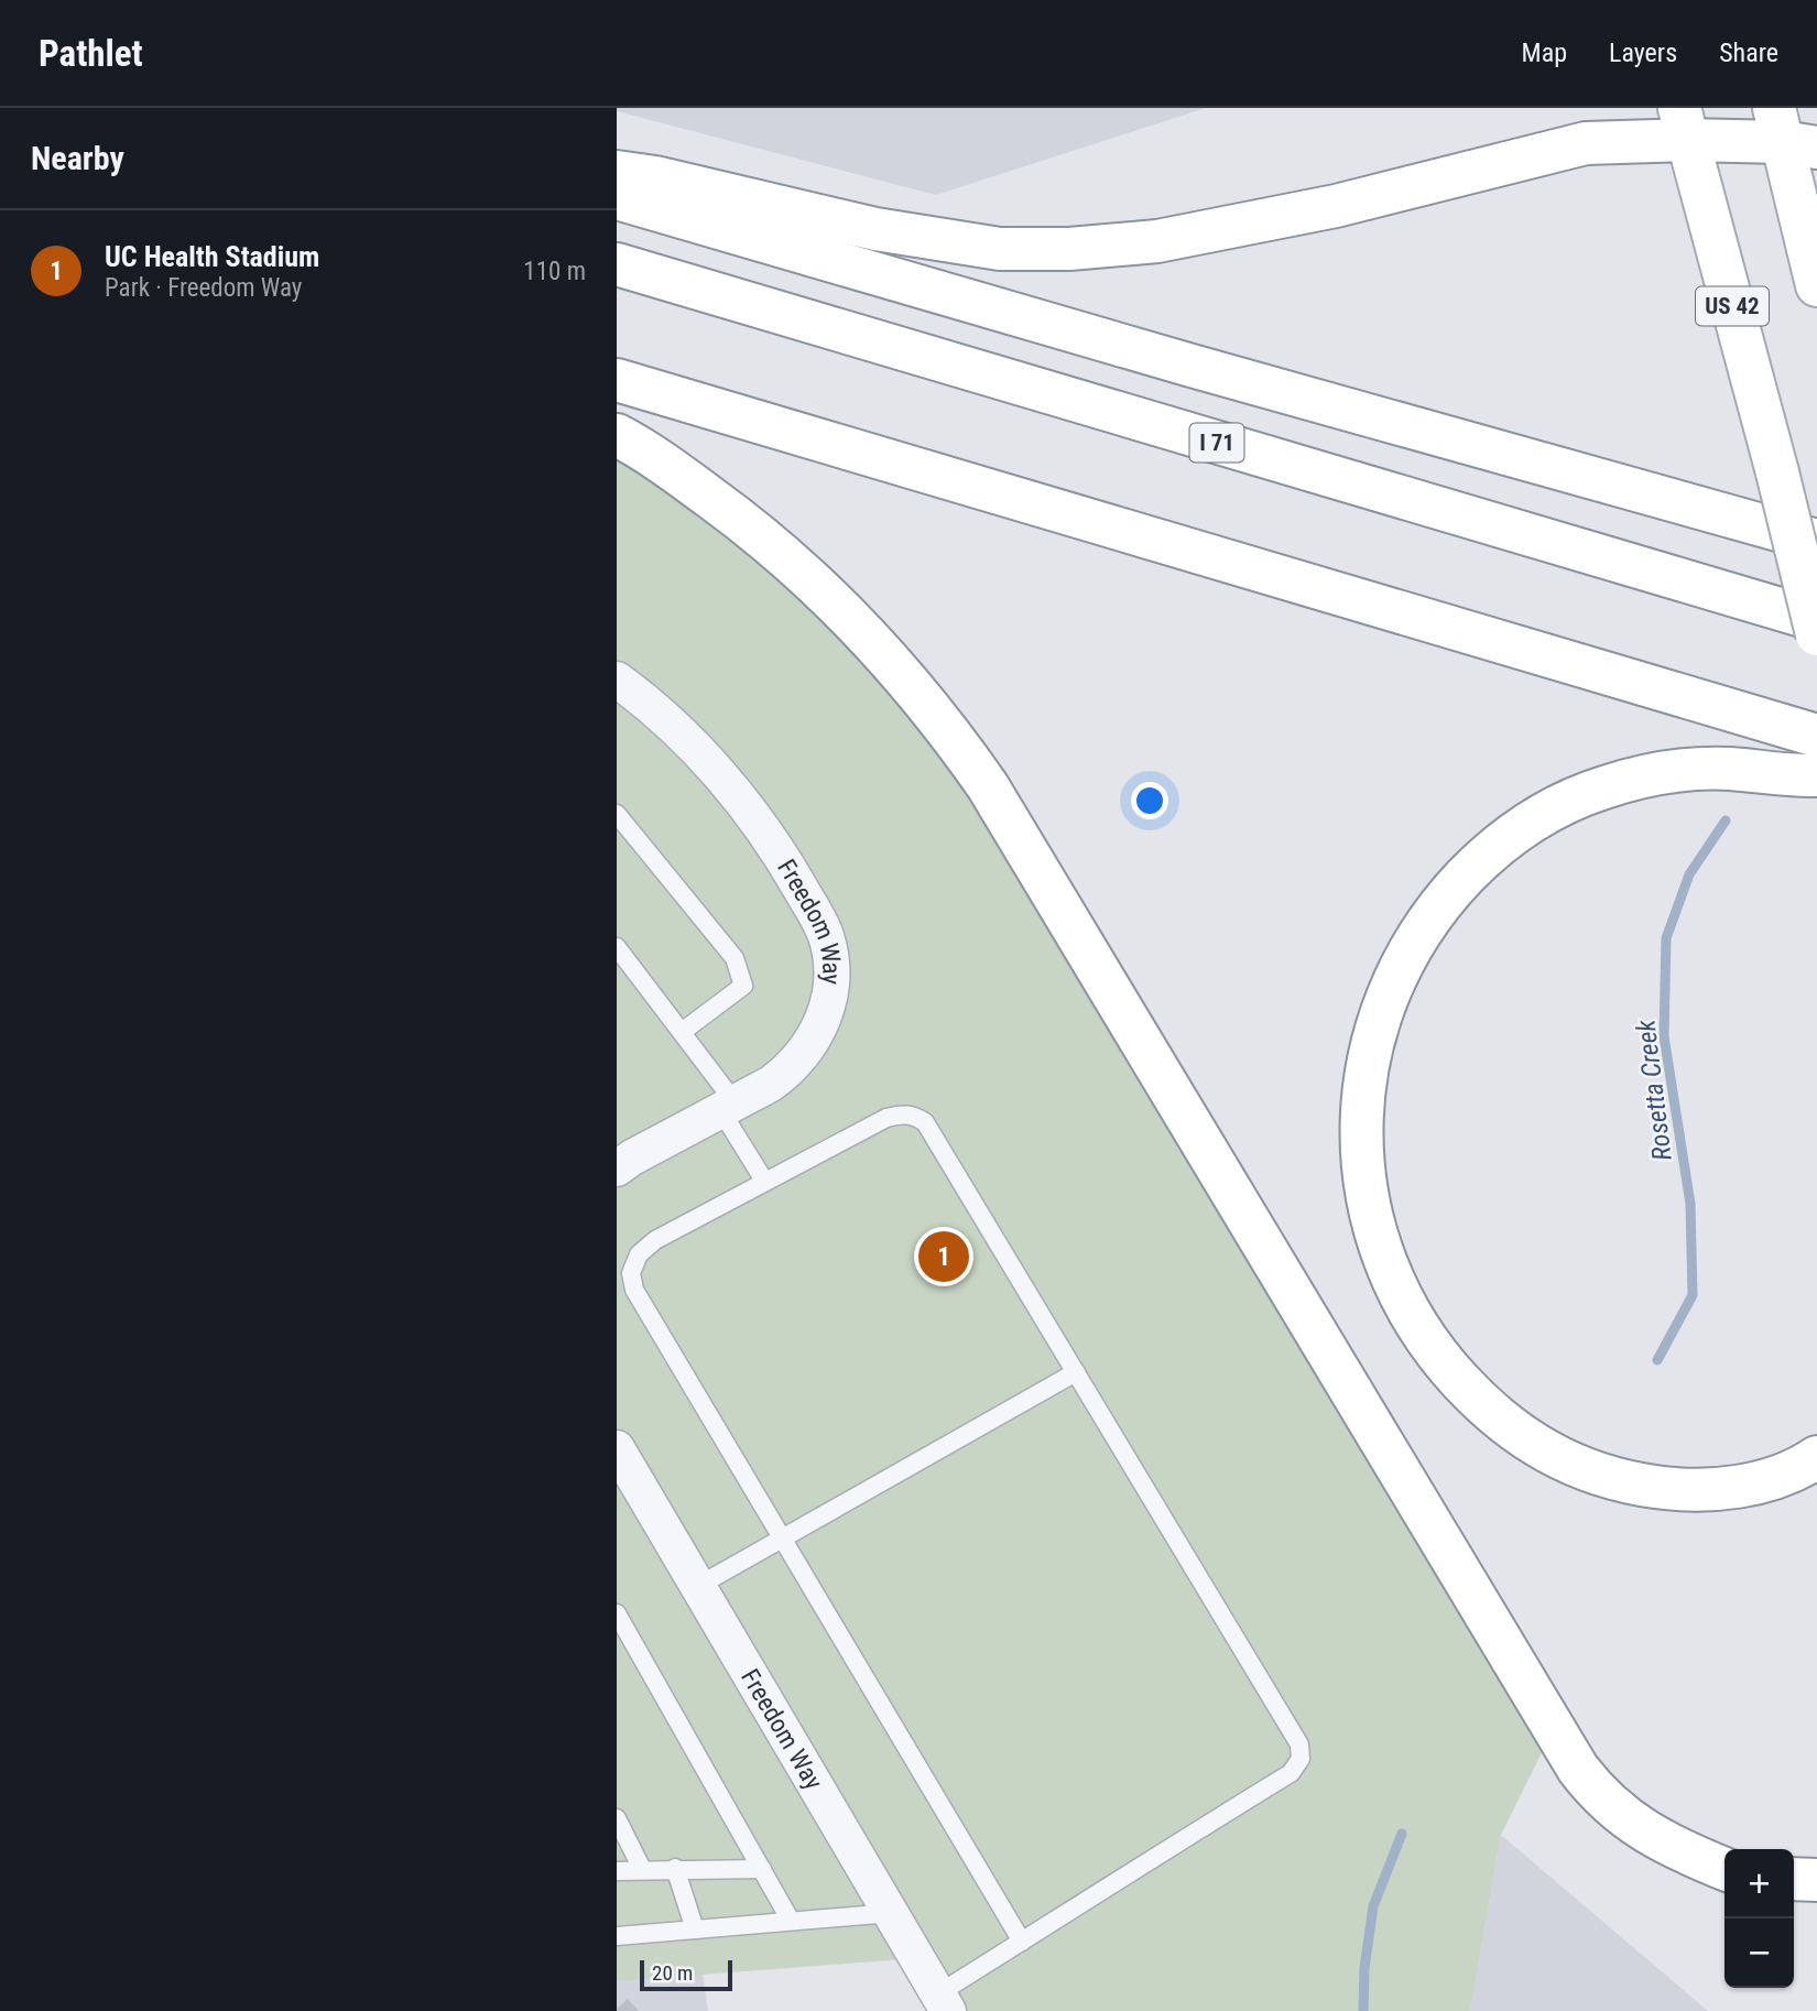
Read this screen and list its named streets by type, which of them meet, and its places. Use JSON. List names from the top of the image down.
{
  "streets": {
    "main road": ["US 42", "I 71"],
    "street": ["Freedom Way"]
  },
  "water": ["Rosetta Creek"],
  "scale_bar": "20 m",
  "page": {
    "header": "Pathlet",
    "nav": ["Map", "Layers", "Share"],
    "heading": "Nearby",
    "list": [
      {
        "mark": "1",
        "name": "UC Health Stadium",
        "note": "Park · Freedom Way",
        "value": "110 m"
      }
    ],
    "pins": "1",
    "map_buttons": ["+", "−"],
    "scale": "20 m"
  }
}
